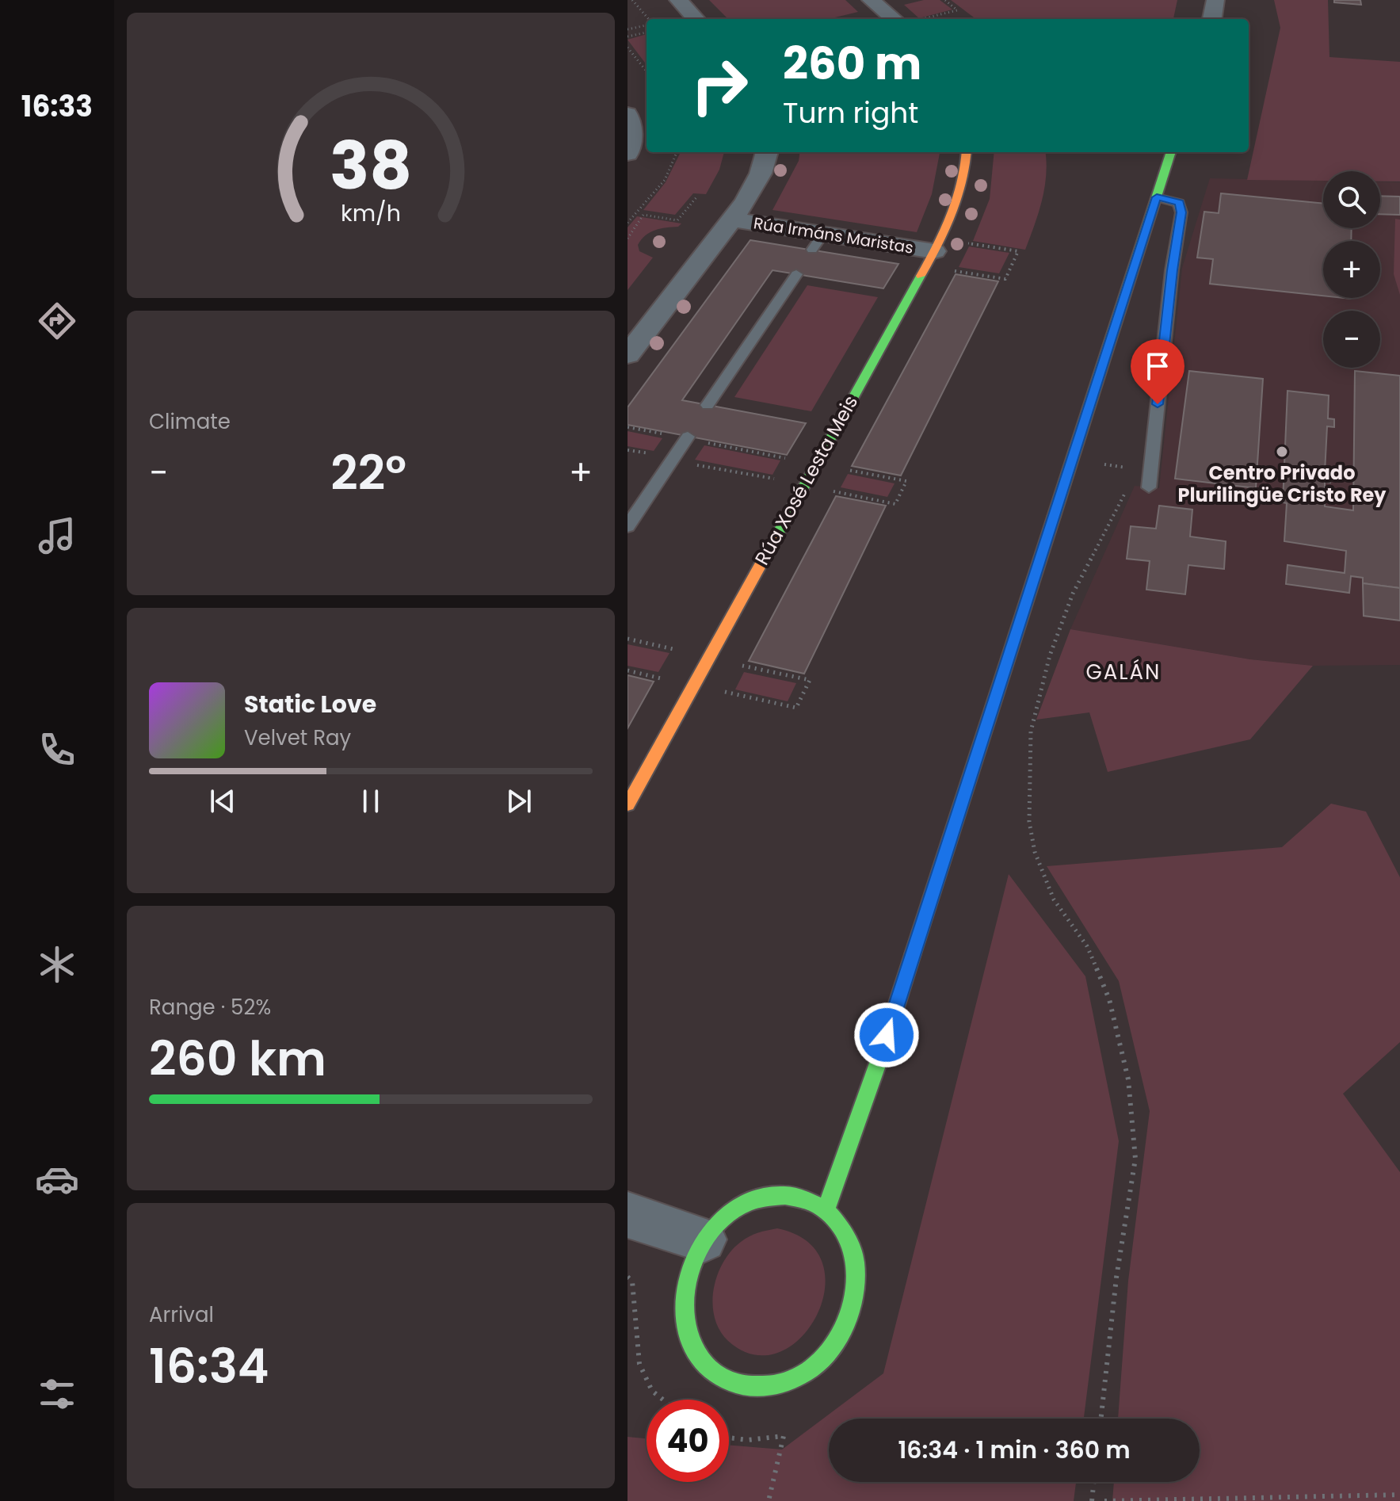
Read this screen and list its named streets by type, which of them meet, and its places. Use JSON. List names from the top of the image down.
{
  "streets": {
    "street": ["Rúa Irmáns Maristas", "Rúa Xosé Lesta Meis"]
  },
  "crossings": [
    ["Rúa Irmáns Maristas", "Rúa Xosé Lesta Meis"]
  ],
  "districts": ["GALÁN"],
  "places": ["Centro Privado Plurilingüe Cristo Rey"],
  "page": {
    "tabs": "16:33",
    "turn": ["260 m", "Turn right"],
    "map_buttons": ["+", "−"],
    "tile": [
      "Climate",
      ["Range · 52%", "260 km"],
      ["Arrival", "16:34"]
    ],
    "heat": ["−", "22°", "+"],
    "song": ["Static Love", "Velvet Ray"],
    "limit": "40",
    "trip": "16:34 · 1 min · 360 m",
    "gauge": ["38", "km/h"]
  }
}
